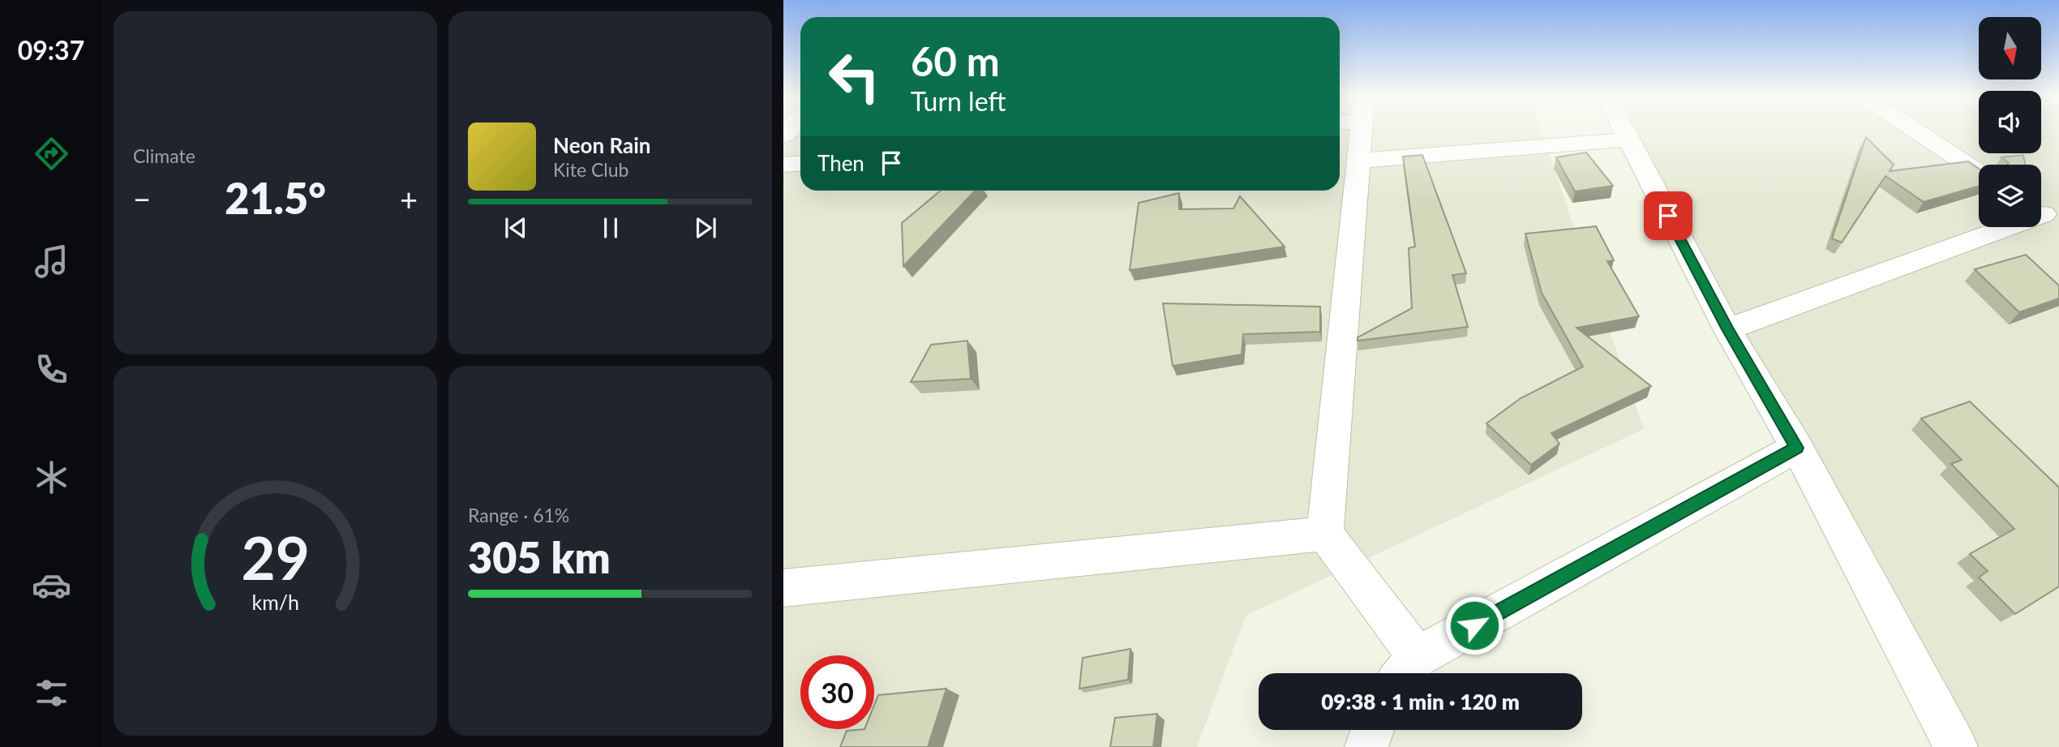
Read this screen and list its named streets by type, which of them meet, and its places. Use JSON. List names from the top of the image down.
{
  "north": "bottom",
  "page": {
    "tabs": "09:37",
    "tile": [
      "Climate",
      ["Range · 61%", "305 km"]
    ],
    "turn": ["60 m", "Turn left"],
    "song": ["Neon Rain", "Kite Club"],
    "then": "Then",
    "heat": ["−", "21.5°", "+"],
    "limit": "30",
    "trip": "09:38 · 1 min · 120 m",
    "gauge": ["29", "km/h"]
  }
}
